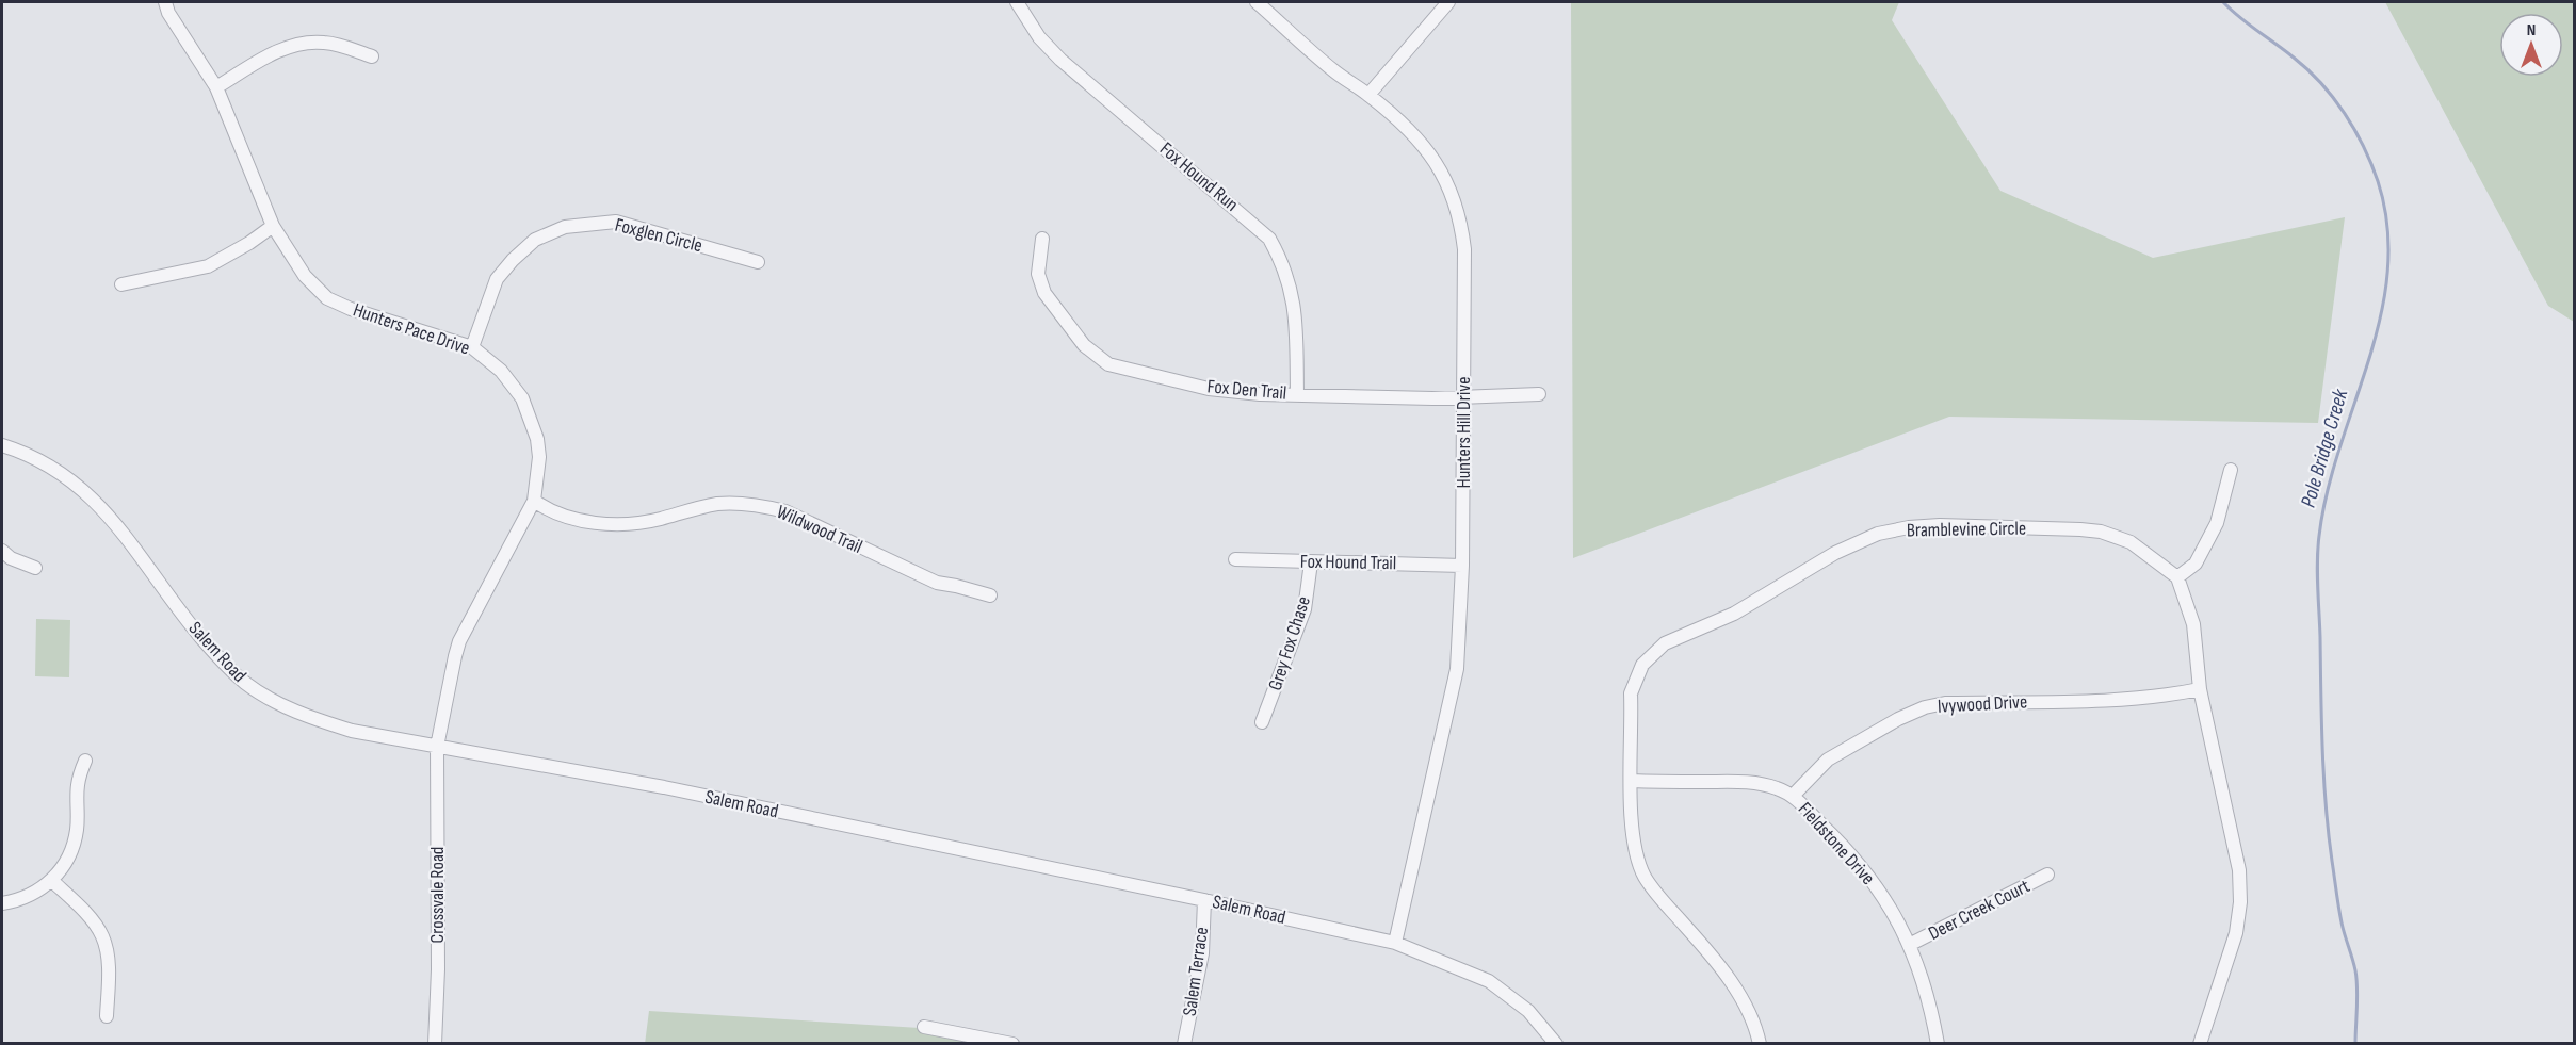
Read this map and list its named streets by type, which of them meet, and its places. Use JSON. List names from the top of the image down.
{
  "streets": {
    "street": [
      "Fox Hound Run",
      "Foxglen Circle",
      "Hunters Pace Drive",
      "Fox Den Trail",
      "Hunters Hill Drive",
      "Wildwood Trail",
      "Bramblevine Circle",
      "Fox Hound Trail",
      "Grey Fox Chase",
      "Salem Road",
      "Ivywood Drive",
      "Fieldstone Drive",
      "Crossvale Road",
      "Deer Creek Court",
      "Salem Terrace"
    ]
  },
  "crossings": [
    ["Fox Hound Run", "Fox Den Trail"],
    ["Foxglen Circle", "Hunters Pace Drive"],
    ["Hunters Pace Drive", "Wildwood Trail"],
    ["Hunters Pace Drive", "Salem Road"],
    ["Hunters Pace Drive", "Crossvale Road"],
    ["Fox Den Trail", "Hunters Hill Drive"],
    ["Hunters Hill Drive", "Fox Hound Trail"],
    ["Hunters Hill Drive", "Salem Road"],
    ["Bramblevine Circle", "Fieldstone Drive"],
    ["Fox Hound Trail", "Grey Fox Chase"],
    ["Salem Road", "Crossvale Road"],
    ["Salem Road", "Salem Terrace"],
    ["Ivywood Drive", "Fieldstone Drive"],
    ["Fieldstone Drive", "Deer Creek Court"]
  ],
  "water": ["Pole Bridge Creek"],
  "north": "top"
}
